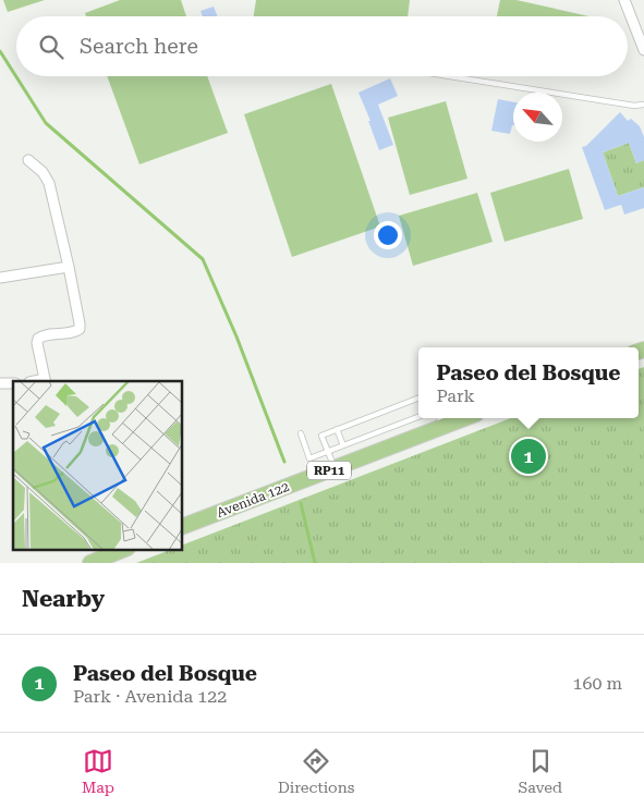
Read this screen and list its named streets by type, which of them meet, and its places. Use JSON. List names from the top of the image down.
{
  "streets": {
    "highway": ["RP11", "Avenida 122"]
  },
  "north": "top left",
  "page": {
    "search": "Search here",
    "popup": ["Paseo del Bosque", "Park"],
    "pins": "1",
    "heading": "Nearby",
    "list": [
      {
        "mark": "1",
        "name": "Paseo del Bosque",
        "note": "Park · Avenida 122",
        "value": "160 m"
      }
    ],
    "nav": ["Map", "Directions", "Saved"]
  }
}
